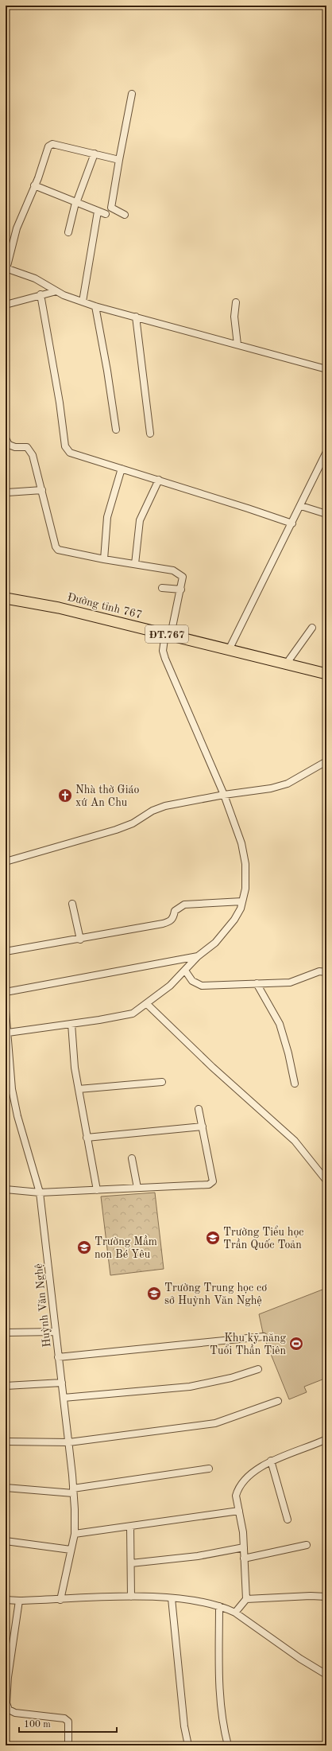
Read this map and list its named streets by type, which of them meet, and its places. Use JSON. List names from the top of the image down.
{
  "streets": {
    "main road": ["Đường tỉnh 767", "ĐT.767"],
    "street": ["Huỳnh Văn Nghệ"]
  },
  "places": {
    "church": ["Nhà thờ Giáo xứ An Chu"],
    "school or university": ["Trường Tiểu học Trần Quốc Toản", "Trường Mầm non Bé Yêu", "Trường Trung học cơ sở Huỳnh Văn Nghệ"],
    "sports": ["Khu kỹ năng Tuổi Thần Tiên"]
  },
  "scale_bar": "100 m"
}
